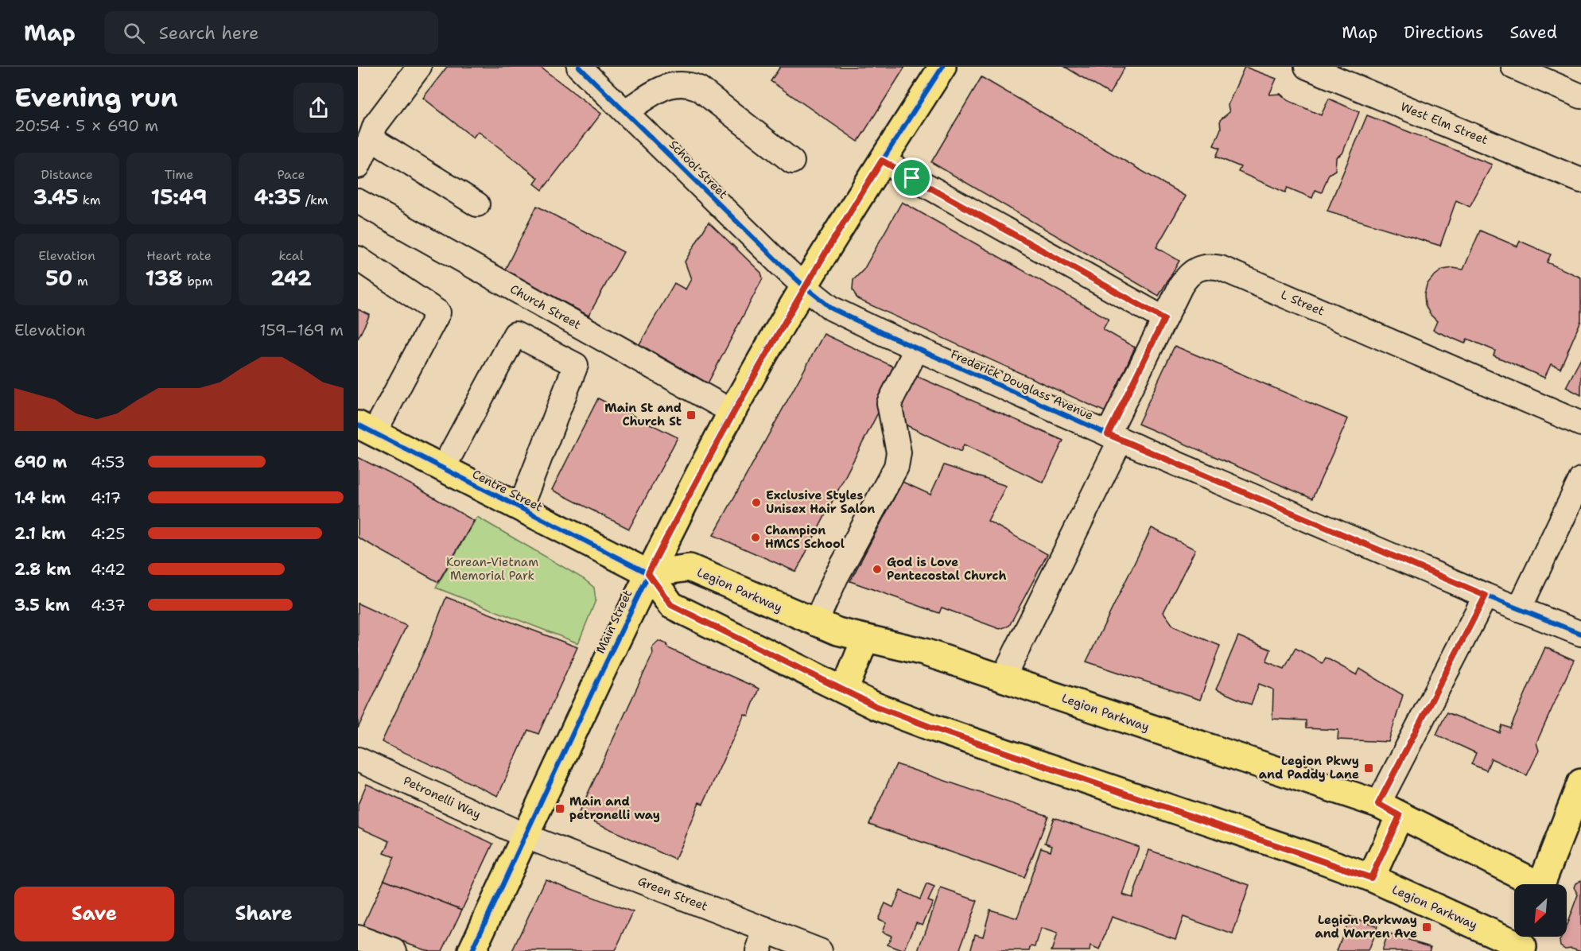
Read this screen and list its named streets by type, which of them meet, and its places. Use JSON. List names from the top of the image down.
{
  "streets": {
    "main road": ["Centre Street", "Legion Parkway", "Main Street"],
    "street": [
      "West Elm Street",
      "School Street",
      "L Street",
      "Church Street",
      "Frederick Douglass Avenue",
      "Petronelli Way",
      "Green Street"
    ]
  },
  "crossings": [
    ["School Street", "Frederick Douglass Avenue"],
    ["School Street", "Main Street"],
    ["L Street", "Frederick Douglass Avenue"],
    ["L Street", "Legion Parkway"],
    ["Church Street", "Main Street"],
    ["Frederick Douglass Avenue", "Main Street"],
    ["Centre Street", "Legion Parkway"],
    ["Centre Street", "Main Street"],
    ["Legion Parkway", "Main Street"],
    ["Main Street", "Petronelli Way"],
    ["Main Street", "Green Street"],
    ["Petronelli Way", "Green Street"]
  ],
  "parks": ["Korean-Vietnam Memorial Park"],
  "places": {
    "transit": [
      "Main St and Church St",
      "Legion Pkwy and Paddy Lane",
      "Main and petronelli way",
      "Legion Parkway and Warren Ave"
    ],
    "other": ["Exclusive Styles Unisex Hair Salon", "Champion HMCS School", "God is Love Pentecostal Church"]
  },
  "north": "bottom left",
  "page": {
    "header": "Map",
    "search": "Search here",
    "nav": ["Map", "Directions", "Saved"],
    "heading": ["Evening run", "20:54 · 5 × 690 m"],
    "stats": [
      ["Distance", "3.45 km"],
      ["Time", "15:49"],
      ["Pace", "4:35 /km"],
      ["Elevation", "50 m"],
      ["Heart rate", "138 bpm"],
      ["kcal", "242"]
    ],
    "chart": ["Elevation", "159–169 m"],
    "list": [
      {
        "name": "690 m",
        "note": "4:53"
      },
      {
        "name": "1.4 km",
        "note": "4:17"
      },
      {
        "name": "2.1 km",
        "note": "4:25"
      },
      {
        "name": "2.8 km",
        "note": "4:42"
      },
      {
        "name": "3.5 km",
        "note": "4:37"
      }
    ],
    "buttons": ["Save", "Share"]
  }
}
